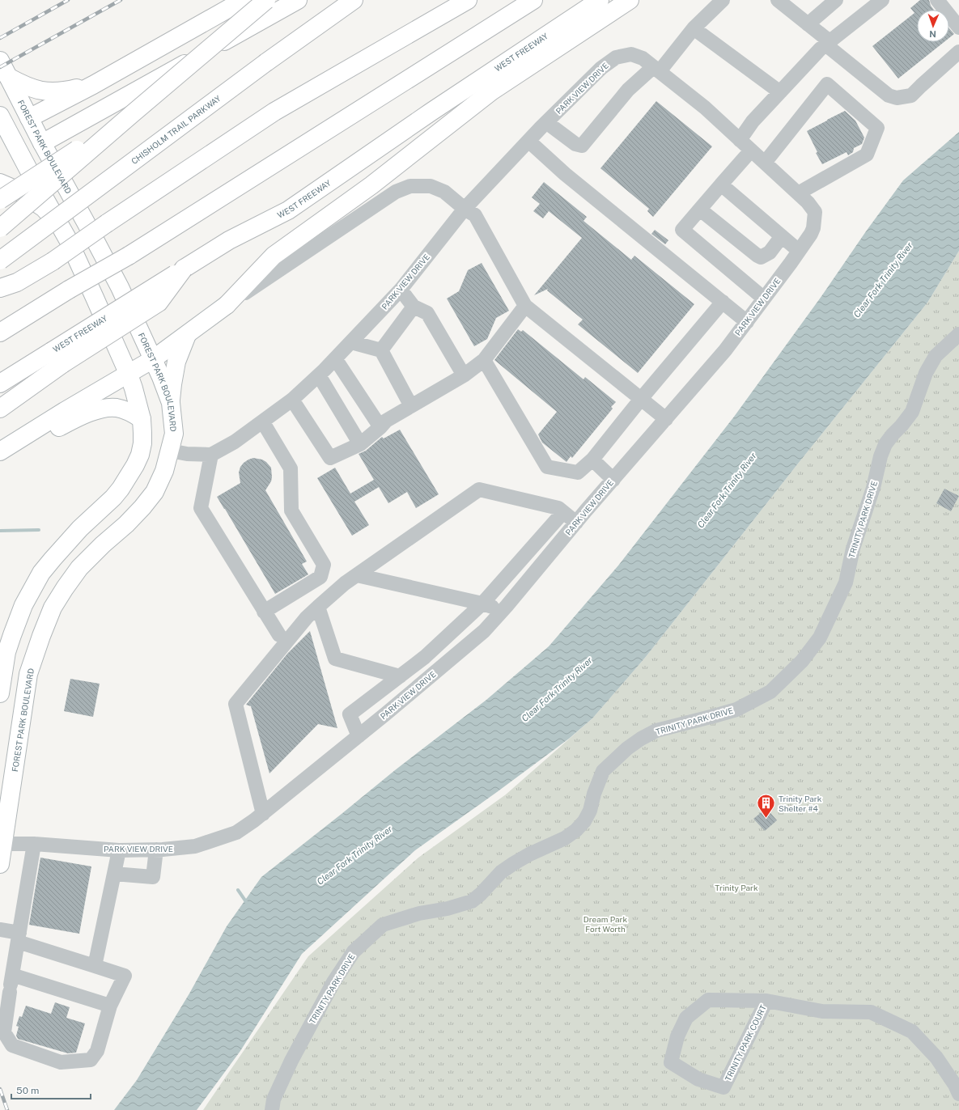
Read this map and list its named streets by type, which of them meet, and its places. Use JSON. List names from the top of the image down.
{
  "streets": {
    "main road": ["WEST FREEWAY", "CHISHOLM TRAIL PARKWAY", "FOREST PARK BOULEVARD"],
    "street": ["PARK VIEW DRIVE", "TRINITY PARK DRIVE", "TRINITY PARK COURT"]
  },
  "crossings": [
    ["PARK VIEW DRIVE", "FOREST PARK BOULEVARD"]
  ],
  "water": ["Clear Fork Trinity River"],
  "parks": ["Trinity Park", "Dream Park Fort Worth"],
  "places": {
    "building": ["Trinity Park Shelter #4"]
  },
  "scale_bar": "50 m",
  "north": "bottom"
}
